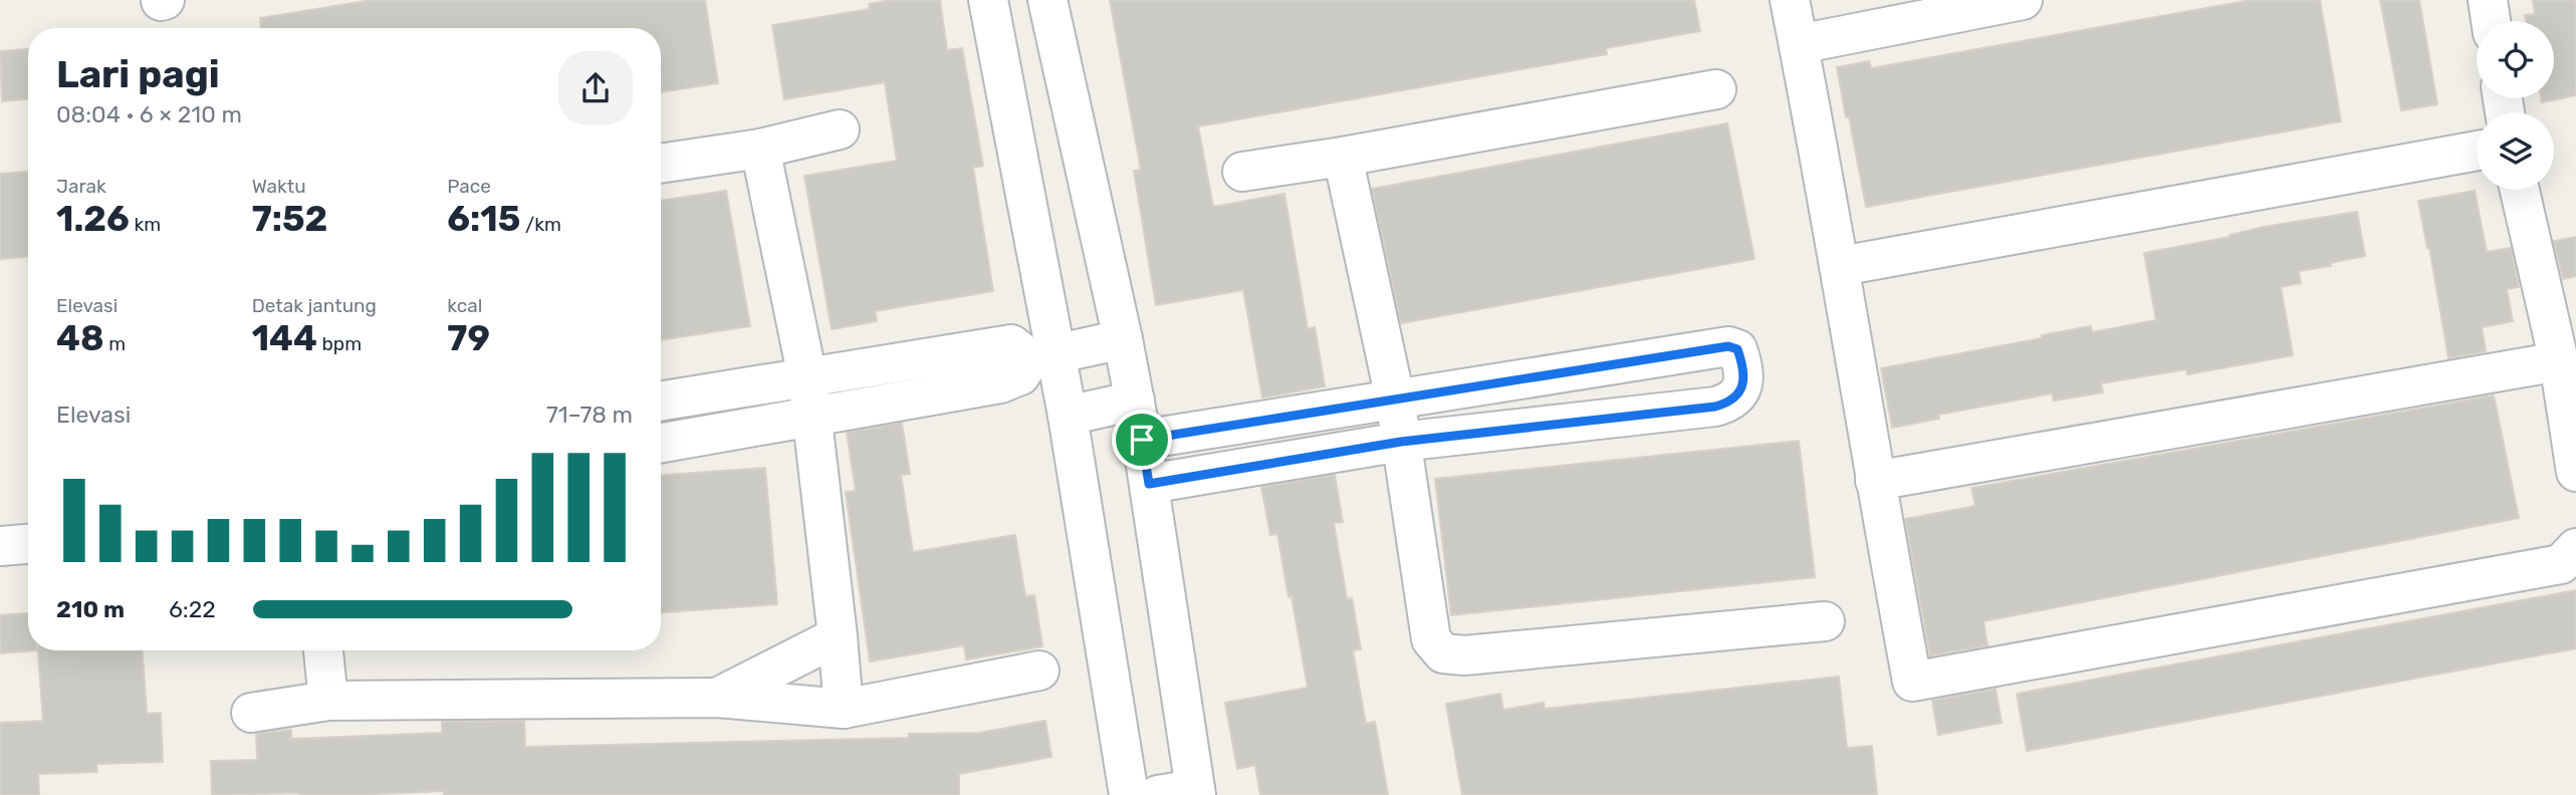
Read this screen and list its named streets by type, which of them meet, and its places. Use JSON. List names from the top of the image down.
{
  "page": {
    "heading": ["Lari pagi", "08:04 · 6 × 210 m"],
    "stats": [
      ["Jarak", "1.26 km"],
      ["Waktu", "7:52"],
      ["Pace", "6:15 /km"],
      ["Elevasi", "48 m"],
      ["Detak jantung", "144 bpm"],
      ["kcal", "79"]
    ],
    "chart": ["Elevasi", "71–78 m"],
    "list": [
      {
        "name": "210 m",
        "note": "6:22"
      }
    ]
  }
}
